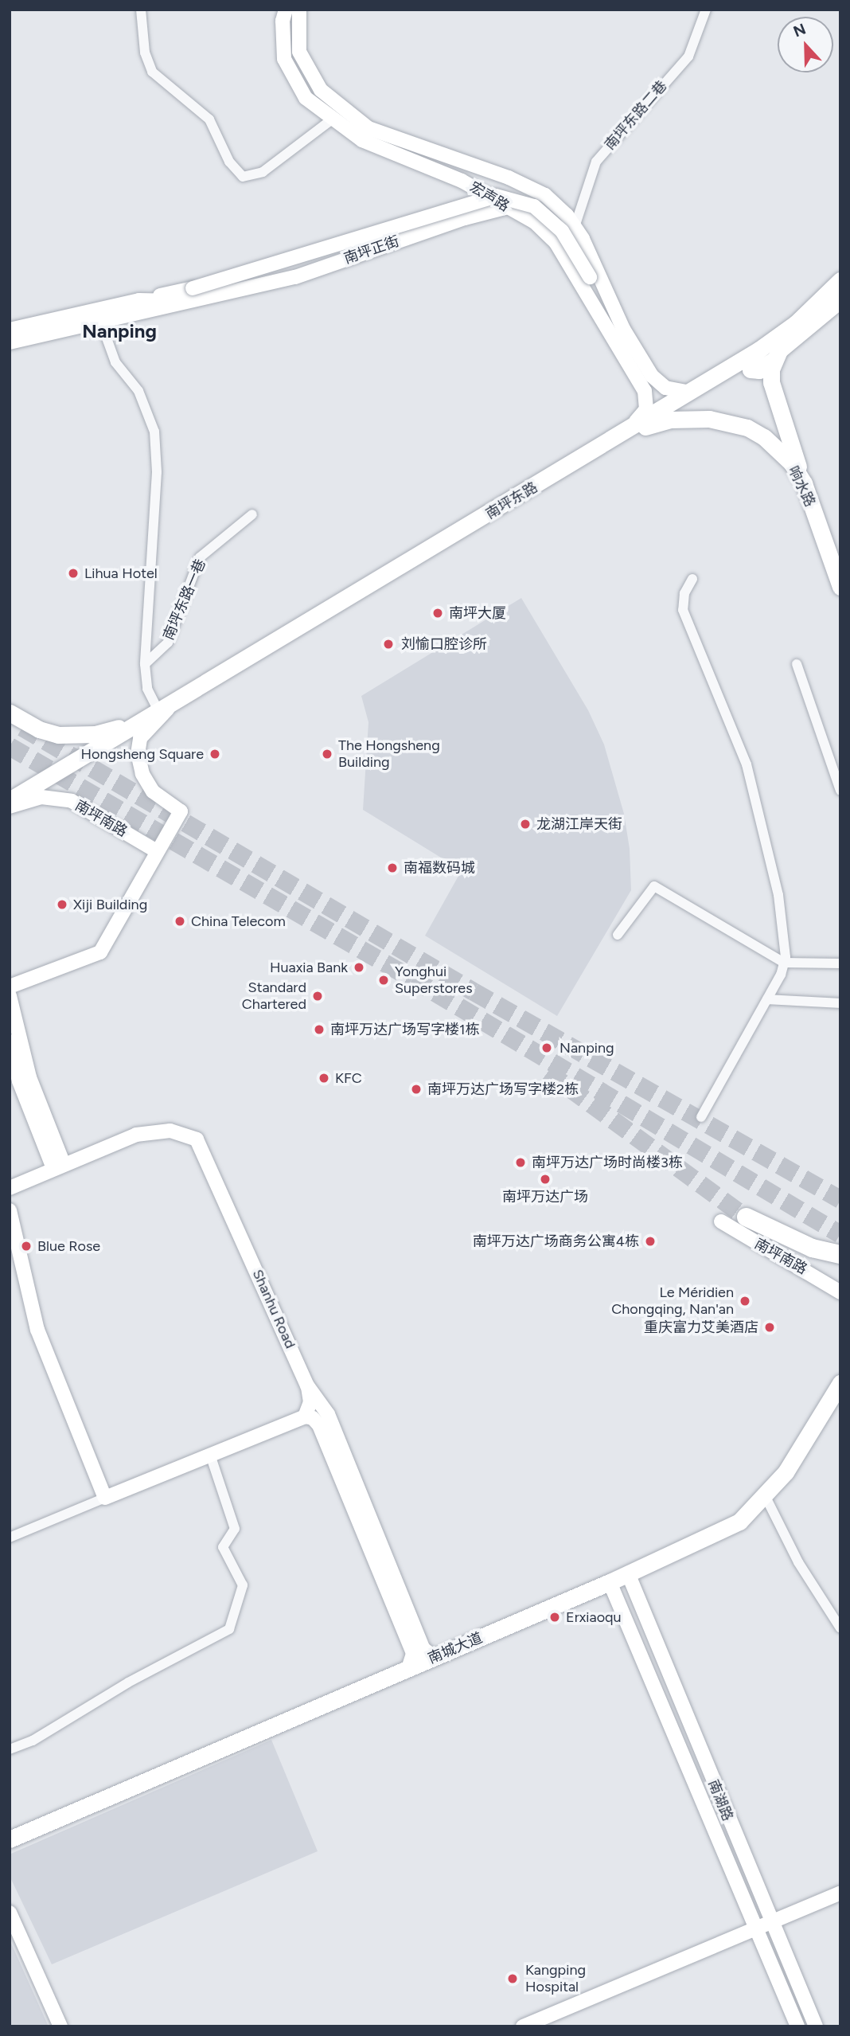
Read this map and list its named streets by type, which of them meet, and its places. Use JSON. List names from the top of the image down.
{
  "streets": {
    "main road": ["响水路", "南坪东路", "南城大道"],
    "street": [
      "南坪东路二巷",
      "宏声路",
      "南坪正街",
      "南坪东路一巷",
      "南坪南路",
      "Shanhu Road",
      "南湖路"
    ]
  },
  "crossings": [
    ["南坪东路二巷", "宏声路"],
    ["宏声路", "南坪正街"],
    ["宏声路", "响水路"],
    ["宏声路", "南坪东路"],
    ["响水路", "南坪东路"],
    ["Shanhu Road", "南城大道"],
    ["南城大道", "南湖路"]
  ],
  "districts": ["Nanping"],
  "places": [
    "Lihua Hotel",
    "南坪大厦",
    "刘愉口腔诊所",
    "Hongsheng Square",
    "The Hongsheng Building",
    "龙湖江岸天街",
    "南福数码城",
    "Xiji Building",
    "China Telecom",
    "Huaxia Bank",
    "Yonghui Superstores",
    "Standard Chartered",
    "南坪万达广场写字楼1栋",
    "Nanping",
    "KFC",
    "南坪万达广场写字楼2栋",
    "南坪万达广场时尚楼3栋",
    "南坪万达广场",
    "南坪万达广场商务公寓4栋",
    "Blue Rose",
    "Le Méridien Chongqing, Nan'an",
    "重庆富力艾美酒店",
    "Erxiaoqu",
    "Kangping Hospital"
  ],
  "north": "top"
}
